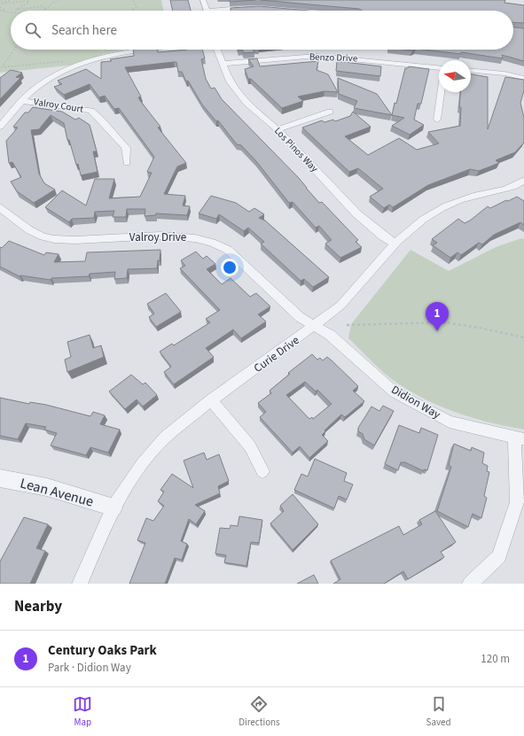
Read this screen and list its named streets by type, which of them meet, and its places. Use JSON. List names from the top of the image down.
{
  "streets": {
    "street": [
      "Benzo Drive",
      "Valroy Court",
      "Los Pinos Way",
      "Valroy Drive",
      "Curie Drive",
      "Didion Way",
      "Lean Avenue"
    ]
  },
  "crossings": [
    ["Benzo Drive", "Los Pinos Way"],
    ["Los Pinos Way", "Curie Drive"],
    ["Valroy Drive", "Curie Drive"],
    ["Valroy Drive", "Didion Way"],
    ["Curie Drive", "Didion Way"],
    ["Curie Drive", "Lean Avenue"]
  ],
  "north": "left",
  "page": {
    "search": "Search here",
    "pins": "1",
    "heading": "Nearby",
    "list": [
      {
        "mark": "1",
        "name": "Century Oaks Park",
        "note": "Park · Didion Way",
        "value": "120 m"
      }
    ],
    "nav": ["Map", "Directions", "Saved"]
  }
}
